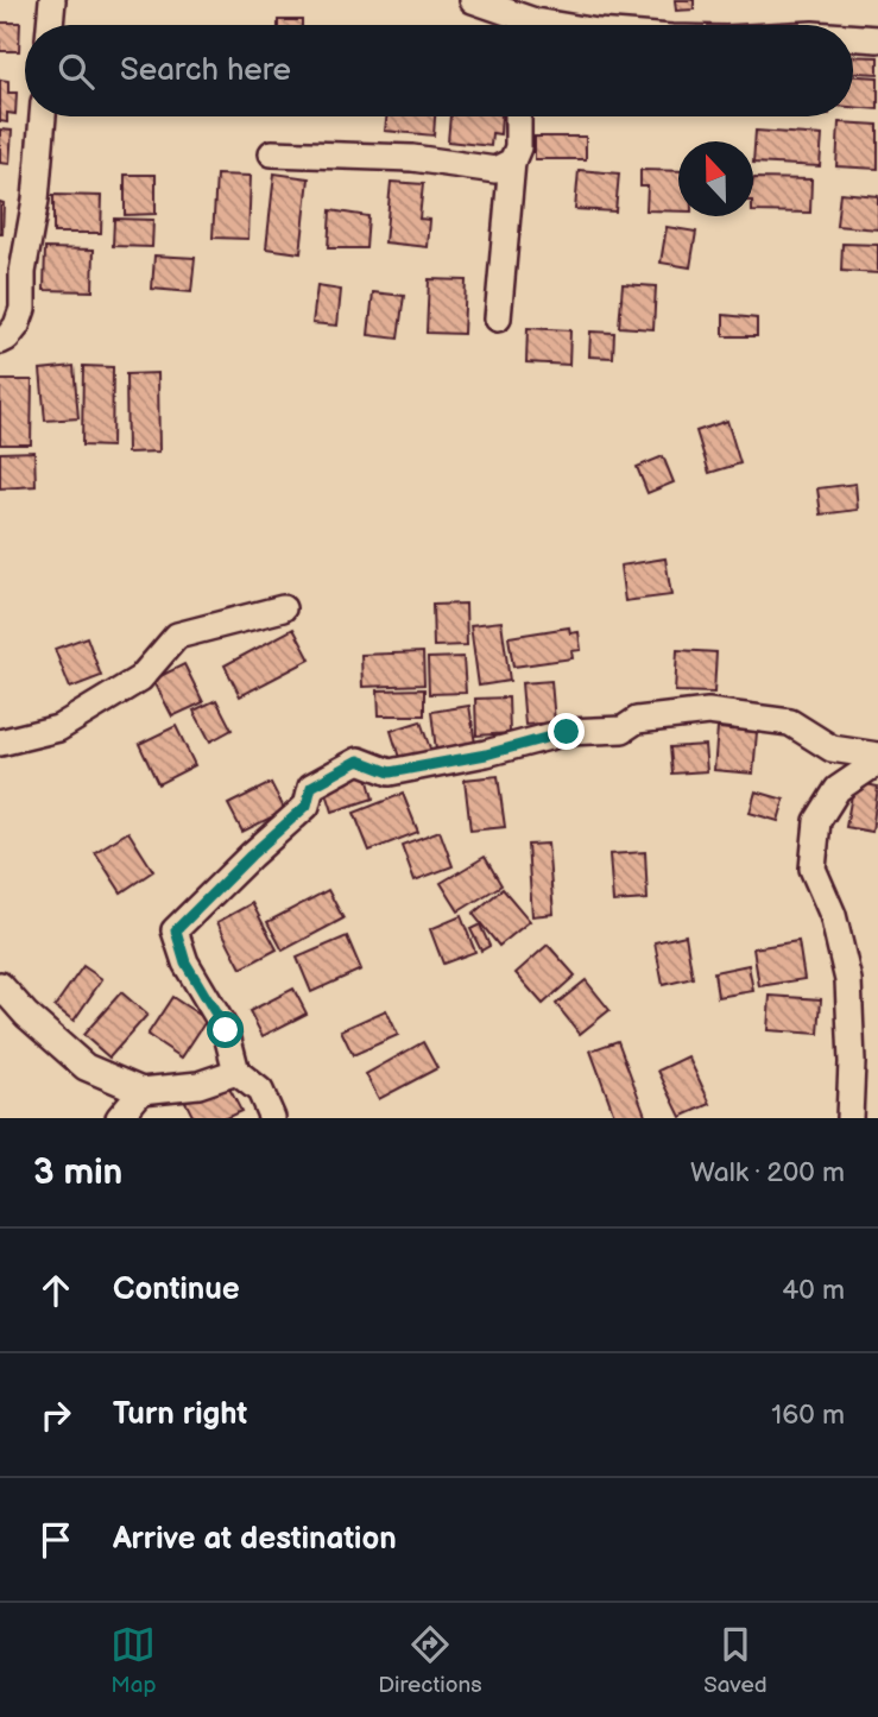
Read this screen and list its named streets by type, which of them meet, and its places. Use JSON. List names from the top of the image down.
{
  "north": "top",
  "page": {
    "search": "Search here",
    "heading": ["3 min", "Walk · 200 m"],
    "list": [
      ["Continue", "40 m"],
      ["Turn right", "160 m"],
      "Arrive at destination"
    ],
    "nav": ["Map", "Directions", "Saved"]
  }
}
